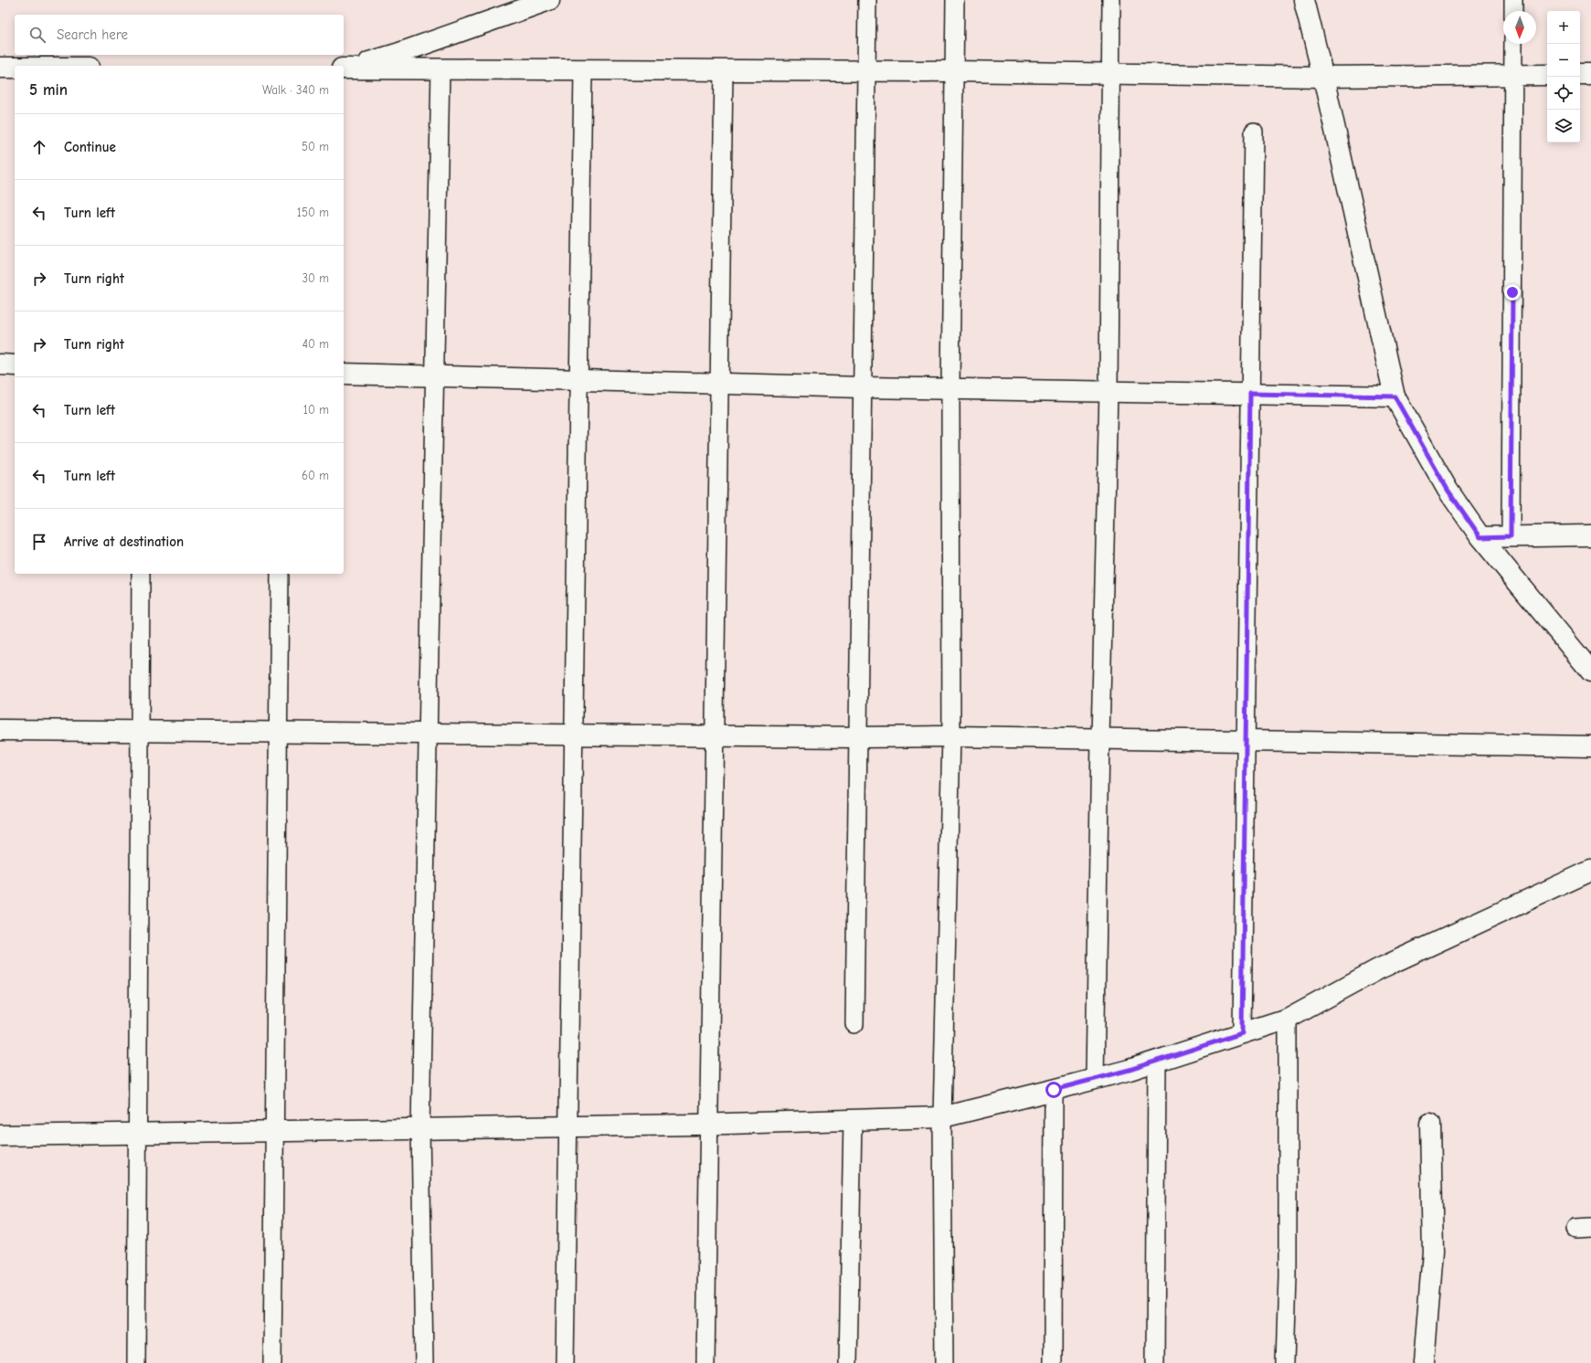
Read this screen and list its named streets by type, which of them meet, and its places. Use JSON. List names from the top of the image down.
{
  "north": "bottom",
  "page": {
    "map_buttons": ["+", "−"],
    "search": "Search here",
    "heading": ["5 min", "Walk · 340 m"],
    "list": [
      ["Continue", "50 m"],
      ["Turn left", "150 m"],
      ["Turn right", "30 m"],
      ["Turn right", "40 m"],
      ["Turn left", "10 m"],
      ["Turn left", "60 m"],
      "Arrive at destination"
    ]
  }
}
